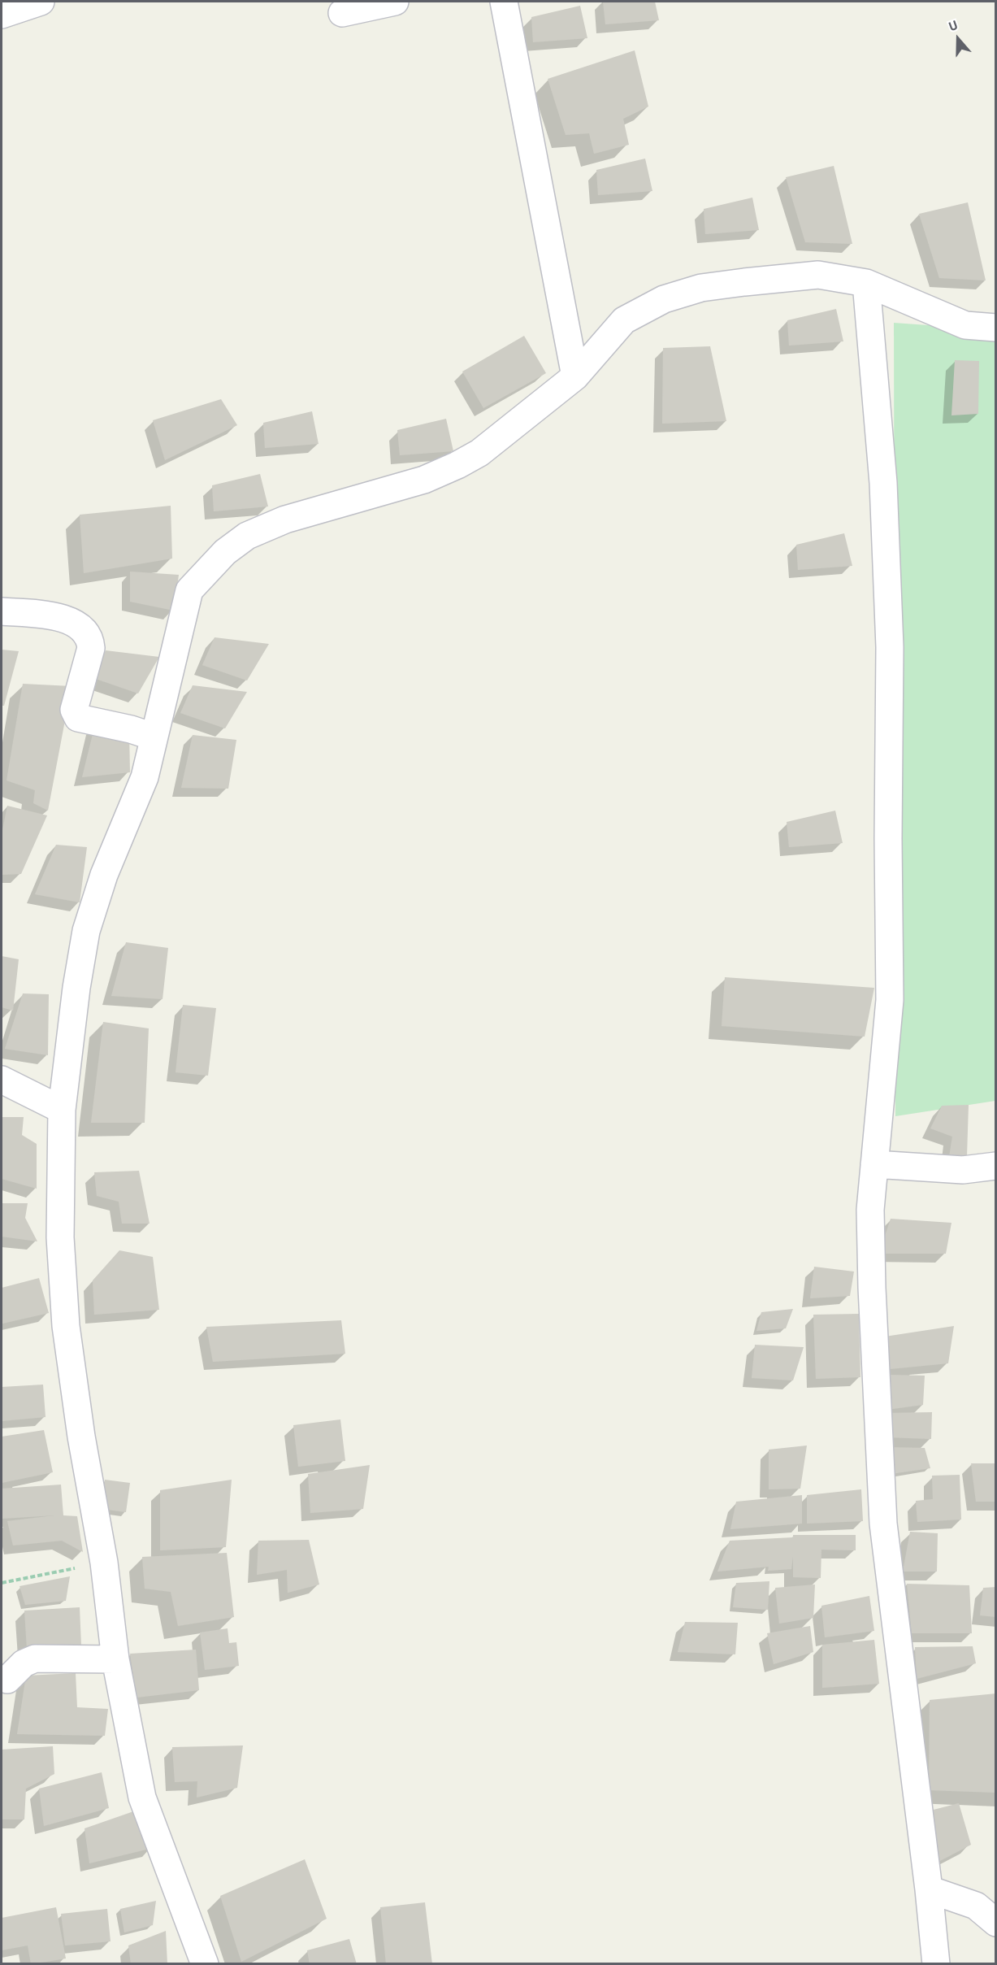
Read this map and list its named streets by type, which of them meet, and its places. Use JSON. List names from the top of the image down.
{
  "north": "top"
}
